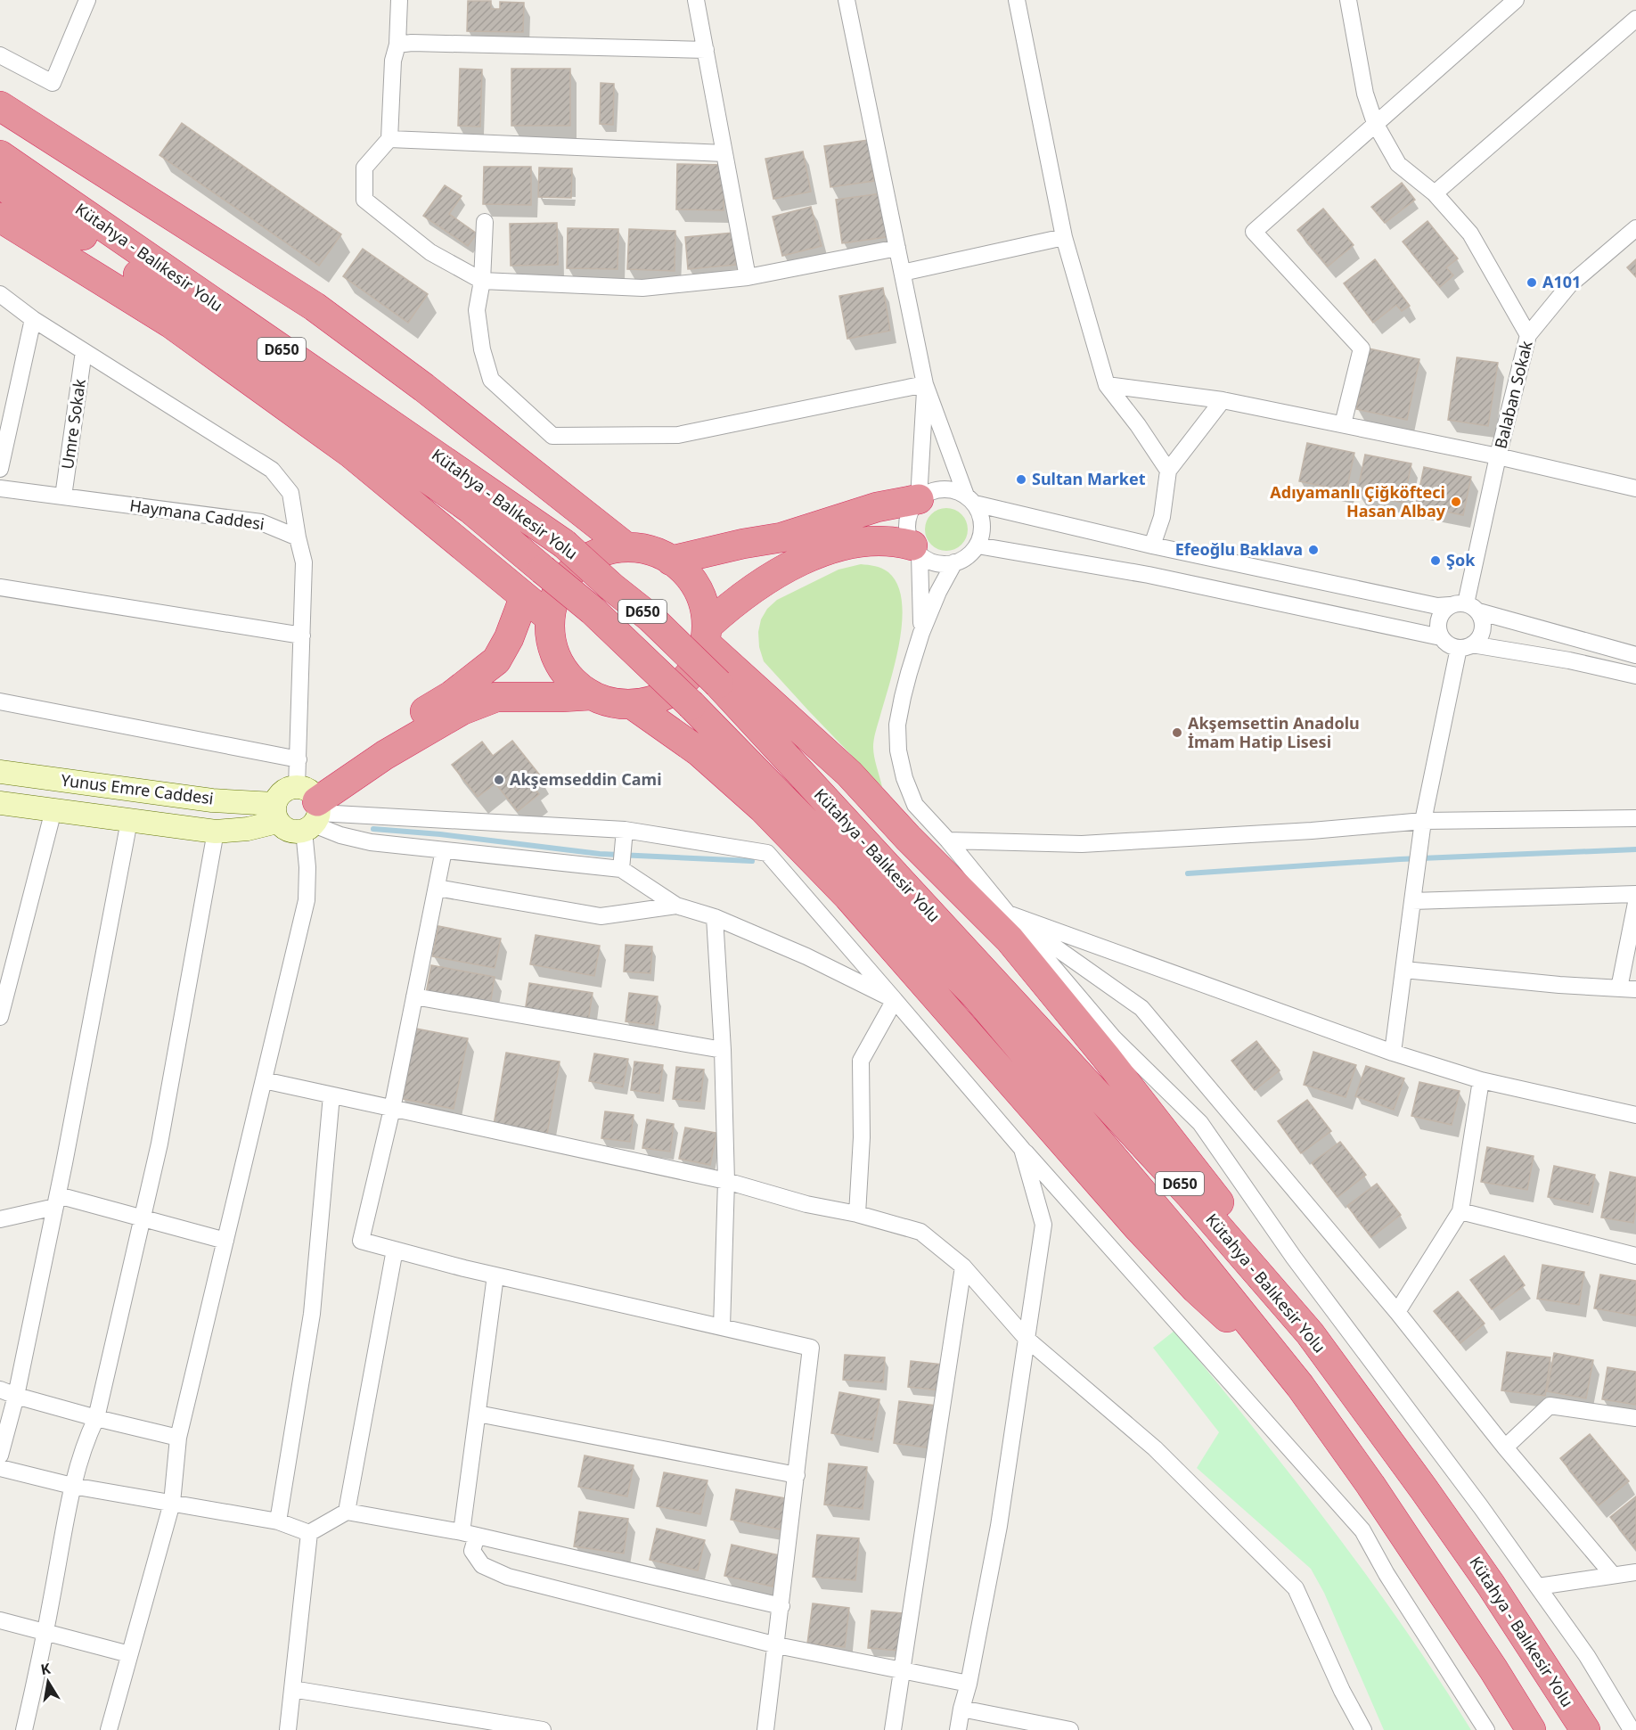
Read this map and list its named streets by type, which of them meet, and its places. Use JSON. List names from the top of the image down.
{
  "streets": {
    "highway": ["Kütahya - Balıkesir Yolu", "D650"],
    "street": [
      "Balaban Sokak",
      "Umre Sokak",
      "Haymana Caddesi",
      "Yunus Emre Caddesi"
    ]
  },
  "crossings": [
    ["Umre Sokak", "Haymana Caddesi"]
  ],
  "places": [
    "A101",
    "Sultan Market",
    "Adıyamanlı Çiğköfteci Hasan Albay",
    "Efeoğlu Baklava",
    "Şok",
    "Akşemsettin Anadolu İmam Hatip Lisesi",
    "Akşemseddin Cami"
  ],
  "north": "top"
}
